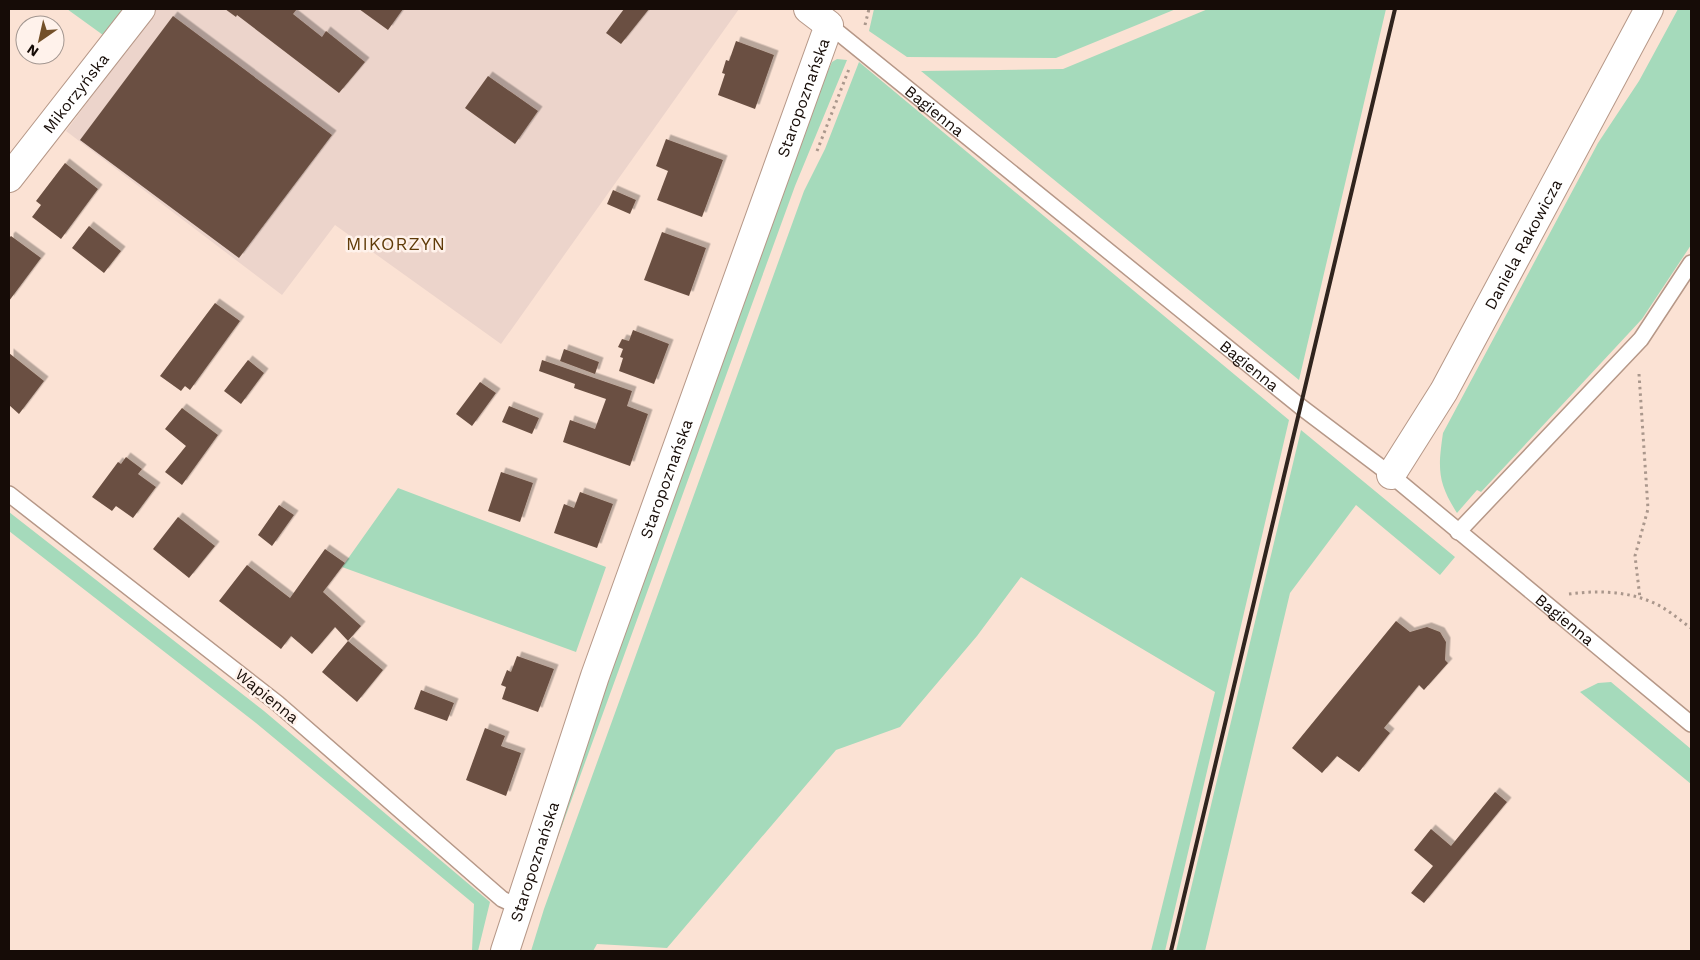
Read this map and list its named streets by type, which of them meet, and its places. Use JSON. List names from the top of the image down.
{
  "streets": {
    "street": ["Mikorzyńska", "Staropoznańska", "Daniela Rakowicza"],
    "lane": ["Bagienna", "Wapienna"]
  },
  "crossings": [
    ["Staropoznańska", "Bagienna"],
    ["Staropoznańska", "Wapienna"],
    ["Bagienna", "Daniela Rakowicza"]
  ],
  "districts": ["MIKORZYN"],
  "north": "bottom left"
}
